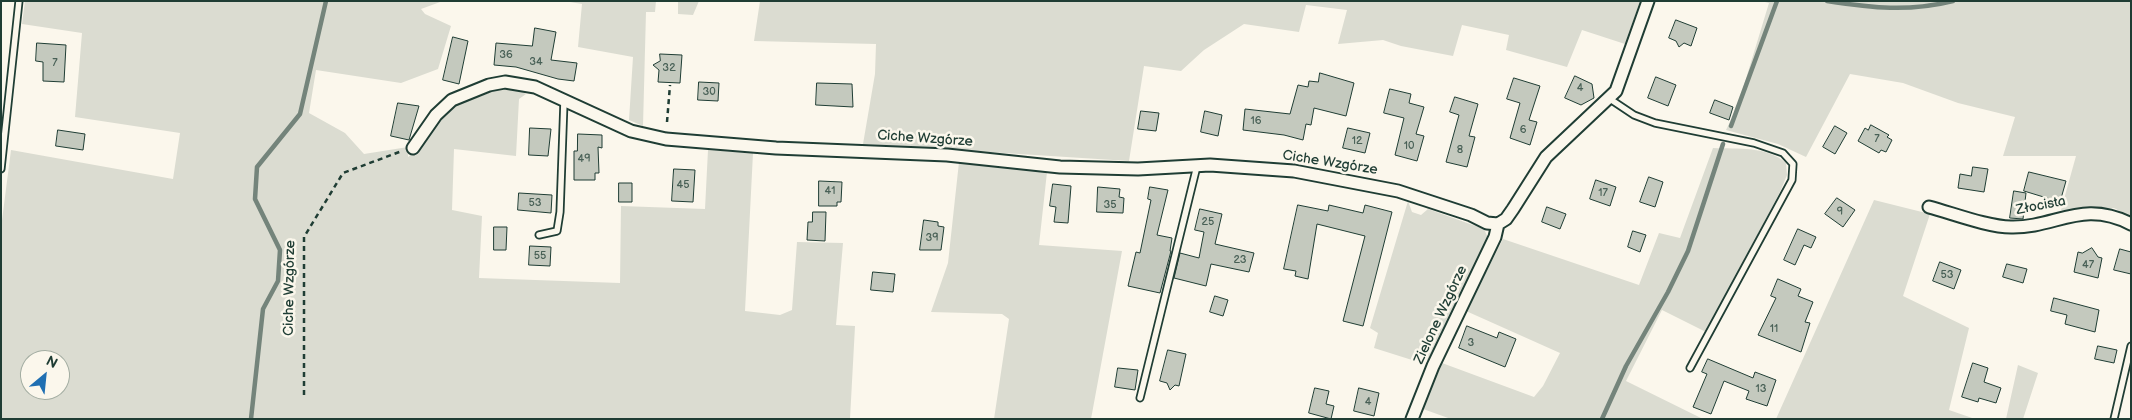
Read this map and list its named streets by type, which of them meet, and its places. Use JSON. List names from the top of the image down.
{
  "streets": {
    "street": ["Ciche Wzgórze", "Złocista", "Zielone Wzgórze"]
  },
  "crossings": [
    ["Ciche Wzgórze", "Zielone Wzgórze"]
  ],
  "house_numbers": [
    "36",
    "34",
    "7",
    "32",
    "4",
    "30",
    "16",
    "6",
    "7",
    "12",
    "10",
    "8",
    "49",
    "45",
    "41",
    "17",
    "53",
    "35",
    "9",
    "25",
    "39",
    "55",
    "23",
    "47",
    "53",
    "11",
    "3",
    "13",
    "4"
  ],
  "north": "top right"
}
